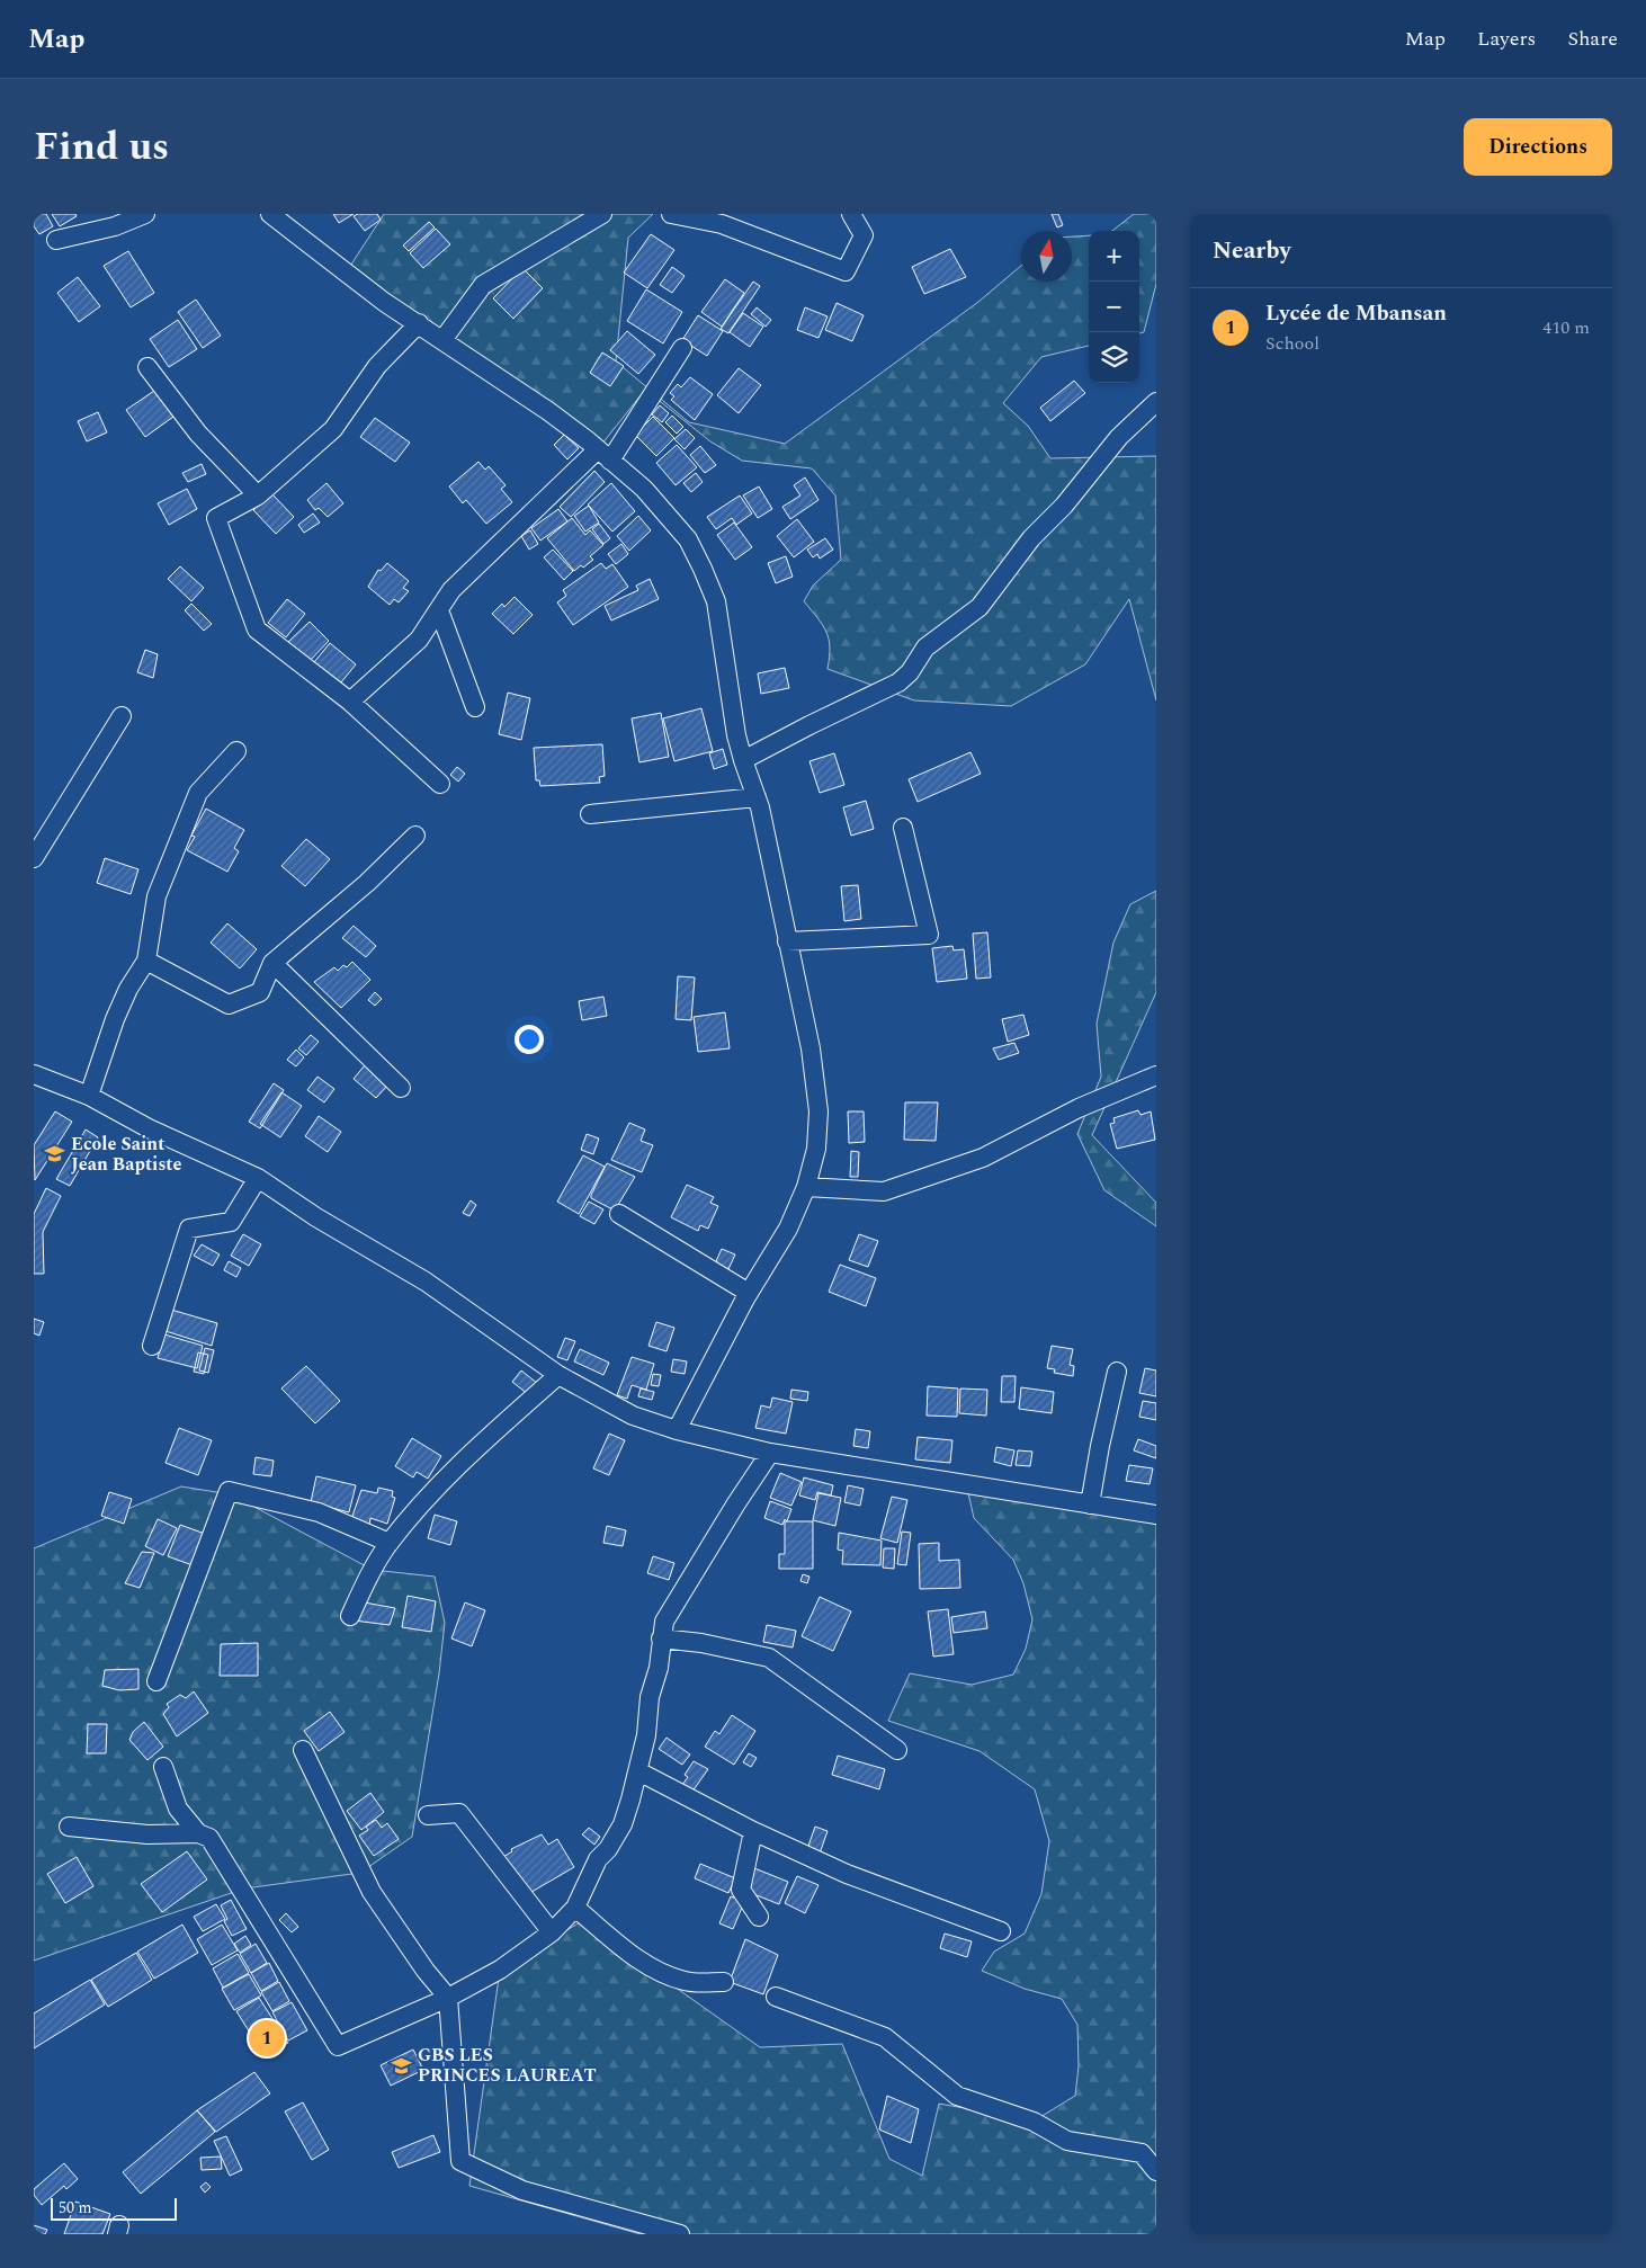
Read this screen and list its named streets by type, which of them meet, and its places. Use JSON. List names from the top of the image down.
{
  "places": {
    "school or university": ["Ecole Saint Jean Baptiste", "GBS LES PRINCES LAUREAT"]
  },
  "scale_bar": "50 m",
  "north": "top",
  "page": {
    "header": "Map",
    "nav": ["Map", "Layers", "Share"],
    "title": "Find us",
    "buttons": "Directions",
    "heading": "Nearby",
    "map_buttons": ["+", "−"],
    "list": [
      {
        "mark": "1",
        "name": "Lycée de Mbansan",
        "note": "School",
        "value": "410 m"
      }
    ],
    "pins": "1",
    "scale": "50 m"
  }
}
